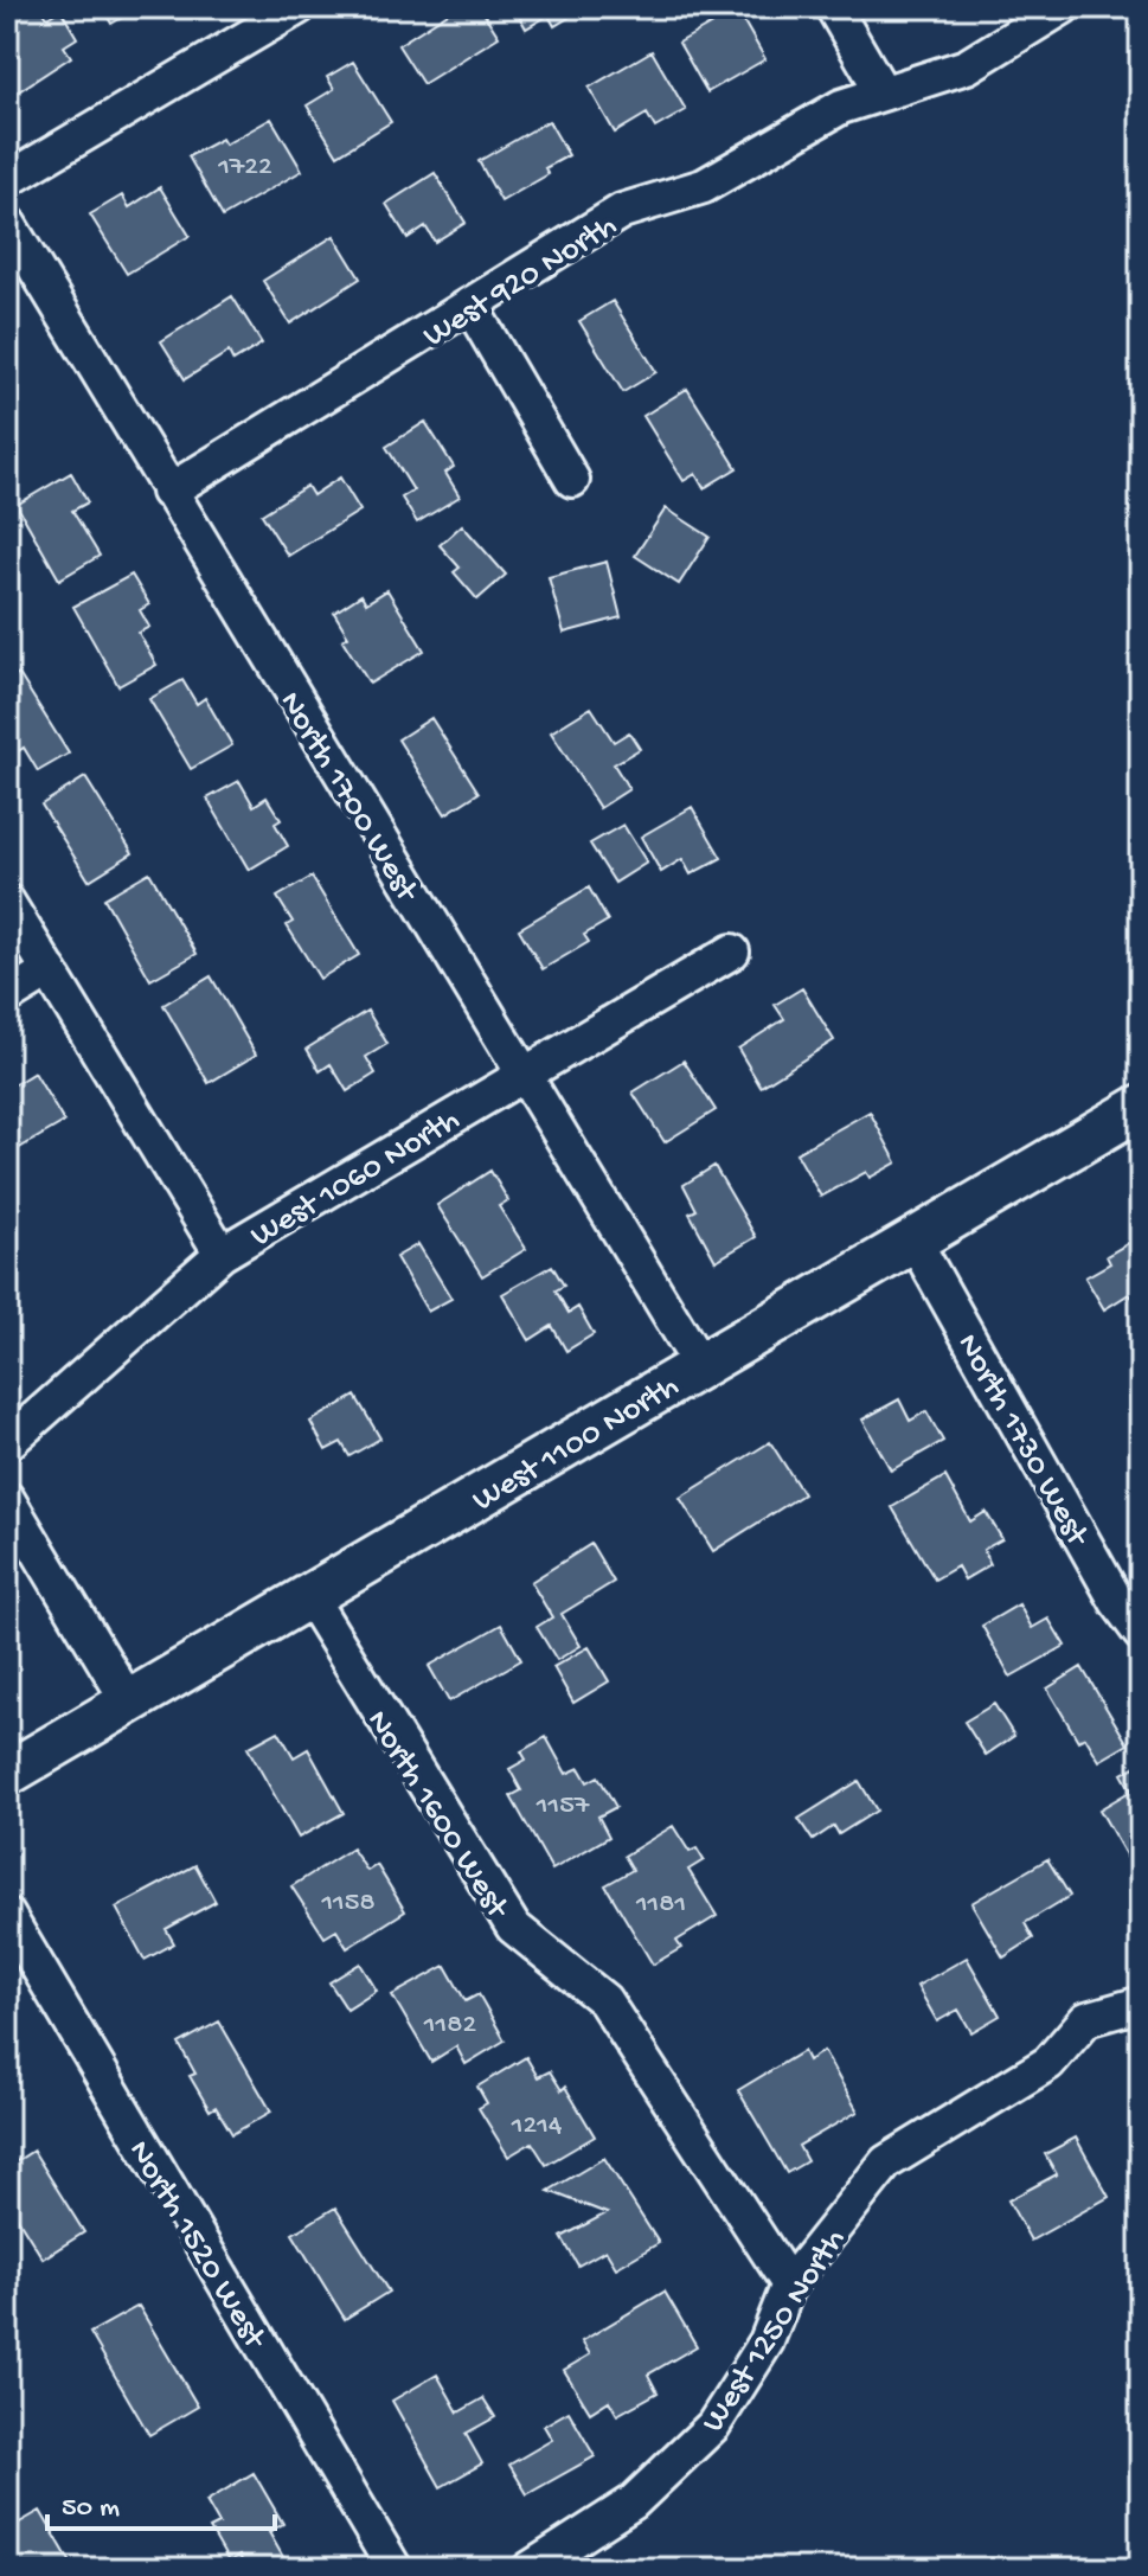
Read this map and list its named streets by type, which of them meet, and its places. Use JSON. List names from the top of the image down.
{
  "streets": {
    "main road": ["West 1100 North"],
    "street": [
      "West 920 North",
      "North 1700 West",
      "West 1060 North",
      "North 1730 West",
      "North 1600 West",
      "North 1520 West",
      "West 1250 North"
    ]
  },
  "crossings": [
    ["West 920 North", "North 1700 West"],
    ["North 1700 West", "West 1060 North"],
    ["North 1700 West", "West 1100 North"],
    ["North 1730 West", "West 1100 North"],
    ["West 1100 North", "North 1600 West"],
    ["North 1600 West", "West 1250 North"]
  ],
  "house_numbers": [
    "1722",
    "1157",
    "1158",
    "1181",
    "1182",
    "1214"
  ],
  "scale_bar": "50 m"
}
